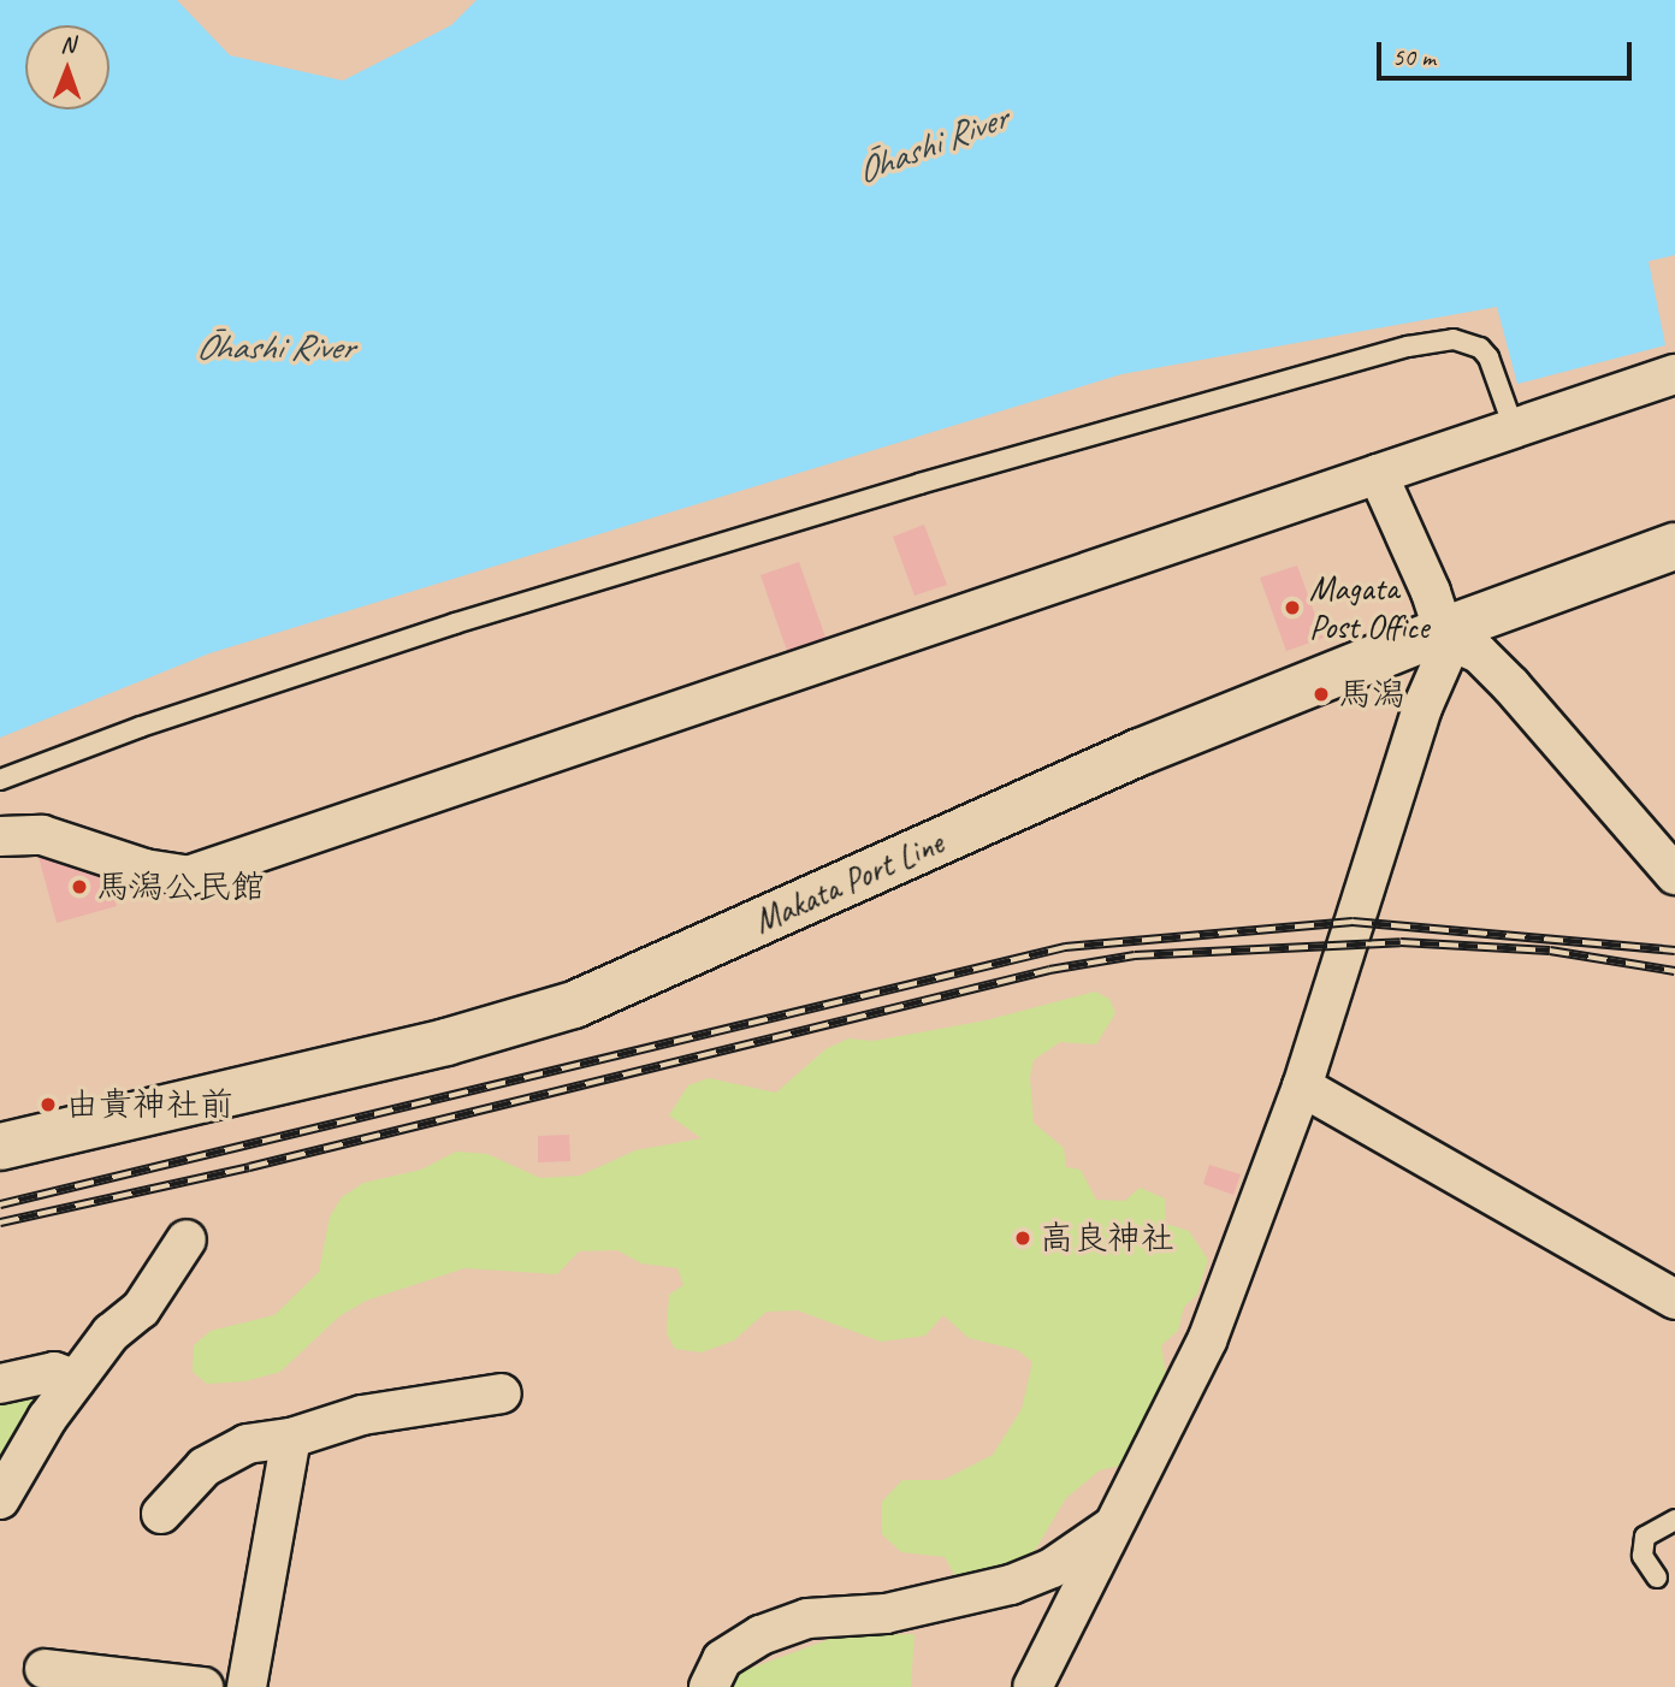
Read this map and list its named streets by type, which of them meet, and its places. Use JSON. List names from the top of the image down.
{
  "streets": {
    "main road": ["Makata Port Line"]
  },
  "water": ["Ōhashi River"],
  "places": [
    "Magata Post Office",
    "馬潟",
    "馬潟公民館",
    "由貴神社前",
    "高良神社"
  ],
  "scale_bar": "50 m",
  "north": "top"
}
